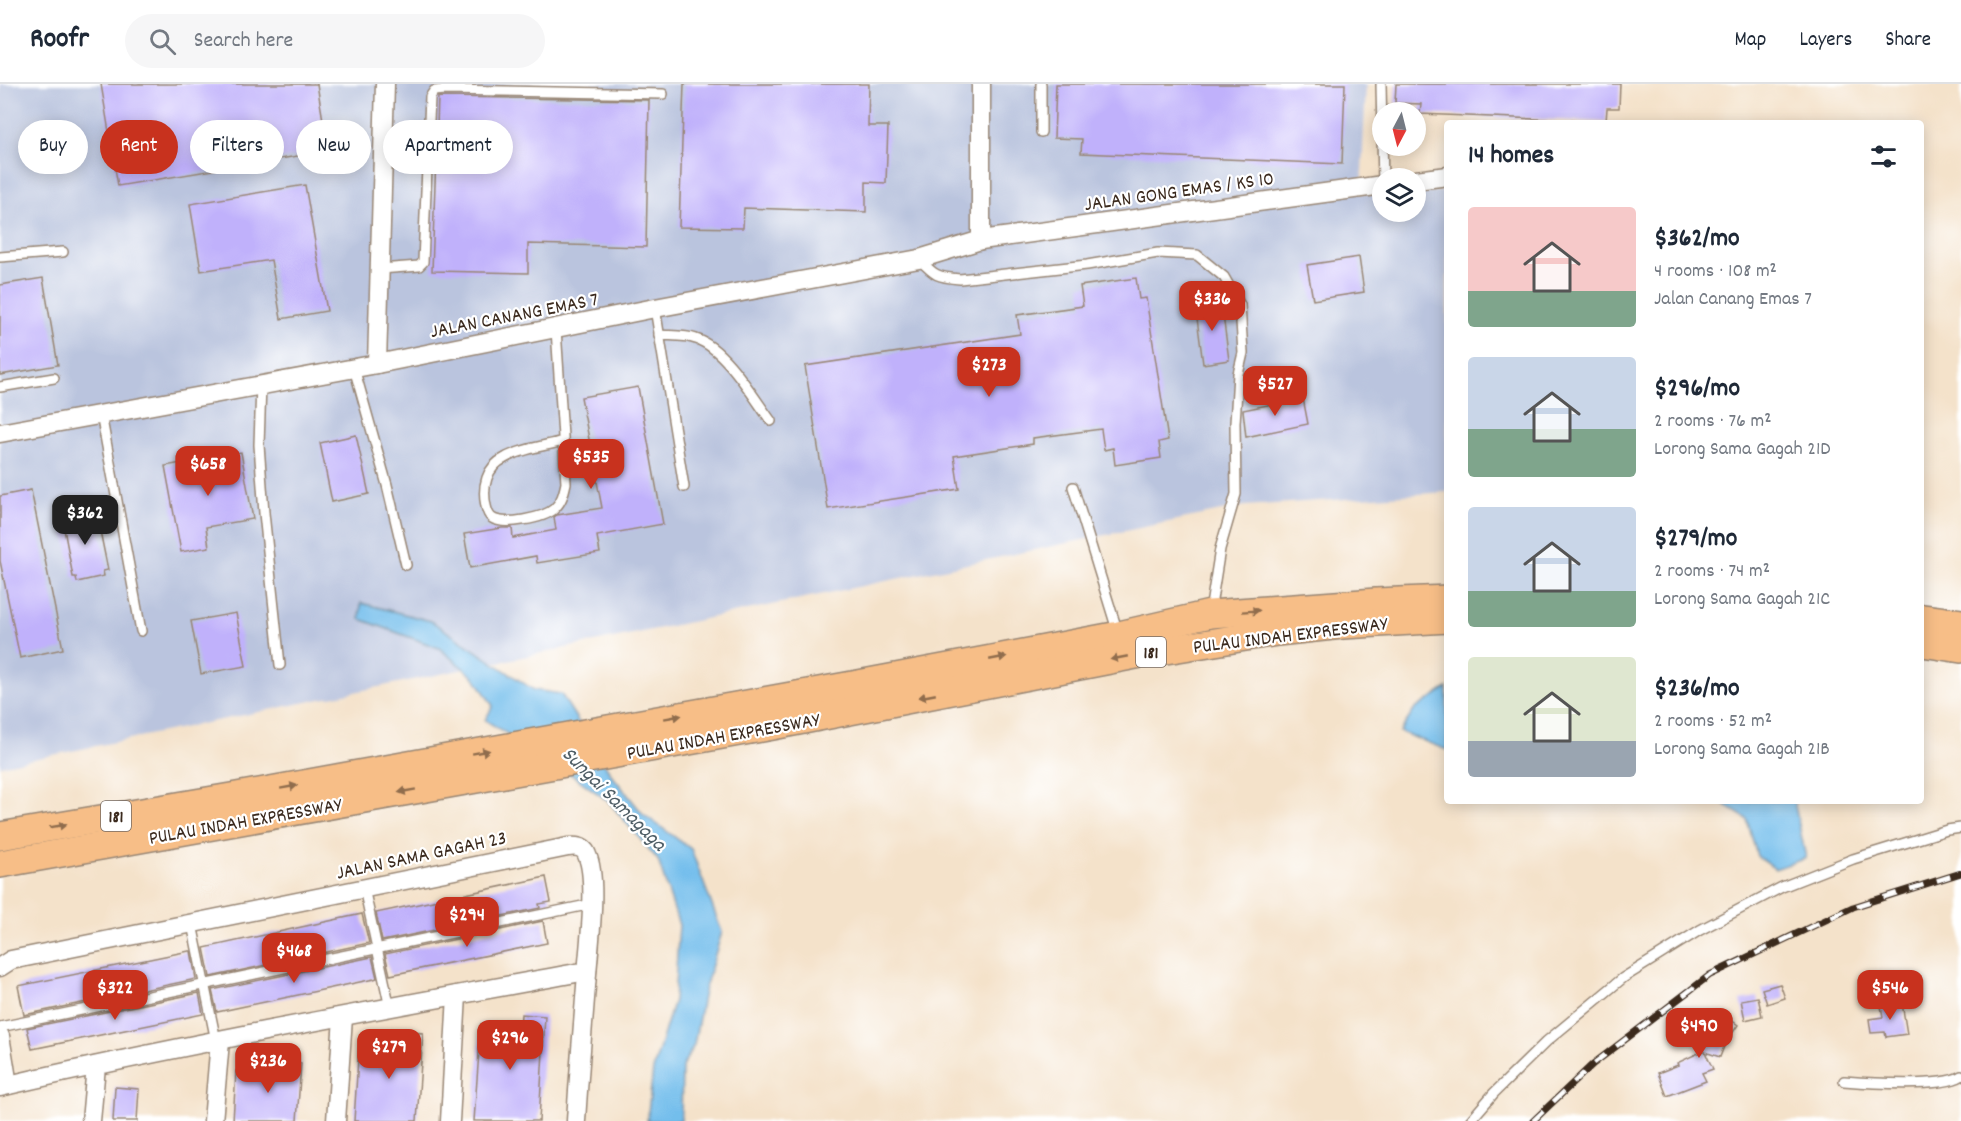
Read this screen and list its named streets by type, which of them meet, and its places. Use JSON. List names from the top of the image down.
{
  "streets": {
    "main road": ["PULAU INDAH EXPRESSWAY", "181"],
    "street": ["JALAN GONG EMAS / KS 10", "JALAN CANANG EMAS 7", "JALAN SAMA GAGAH 23"]
  },
  "crossings": [
    ["JALAN GONG EMAS / KS 10", "JALAN CANANG EMAS 7"]
  ],
  "water": ["Sungai Samagaga"],
  "north": "bottom",
  "page": {
    "header": "Roofr",
    "search": "Search here",
    "nav": ["Map", "Layers", "Share"],
    "chip": [
      "Buy",
      "Rent",
      "Filters",
      "New",
      "Apartment"
    ],
    "heading": "14 homes",
    "list": [
      {
        "name": "$362/mo",
        "note": "4 rooms · 108 m² · Jalan Canang Emas 7"
      },
      {
        "name": "$296/mo",
        "note": "2 rooms · 76 m² · Lorong Sama Gagah 21D"
      },
      {
        "name": "$279/mo",
        "note": "2 rooms · 74 m² · Lorong Sama Gagah 21C"
      },
      {
        "name": "$236/mo",
        "note": "2 rooms · 52 m² · Lorong Sama Gagah 21B"
      }
    ],
    "price": [
      "$336",
      "$273",
      "$527",
      "$535",
      "$658",
      "$362",
      "$294",
      "$468",
      "$322",
      "$546",
      "$490",
      "$296",
      "$279",
      "$236"
    ]
  }
}
